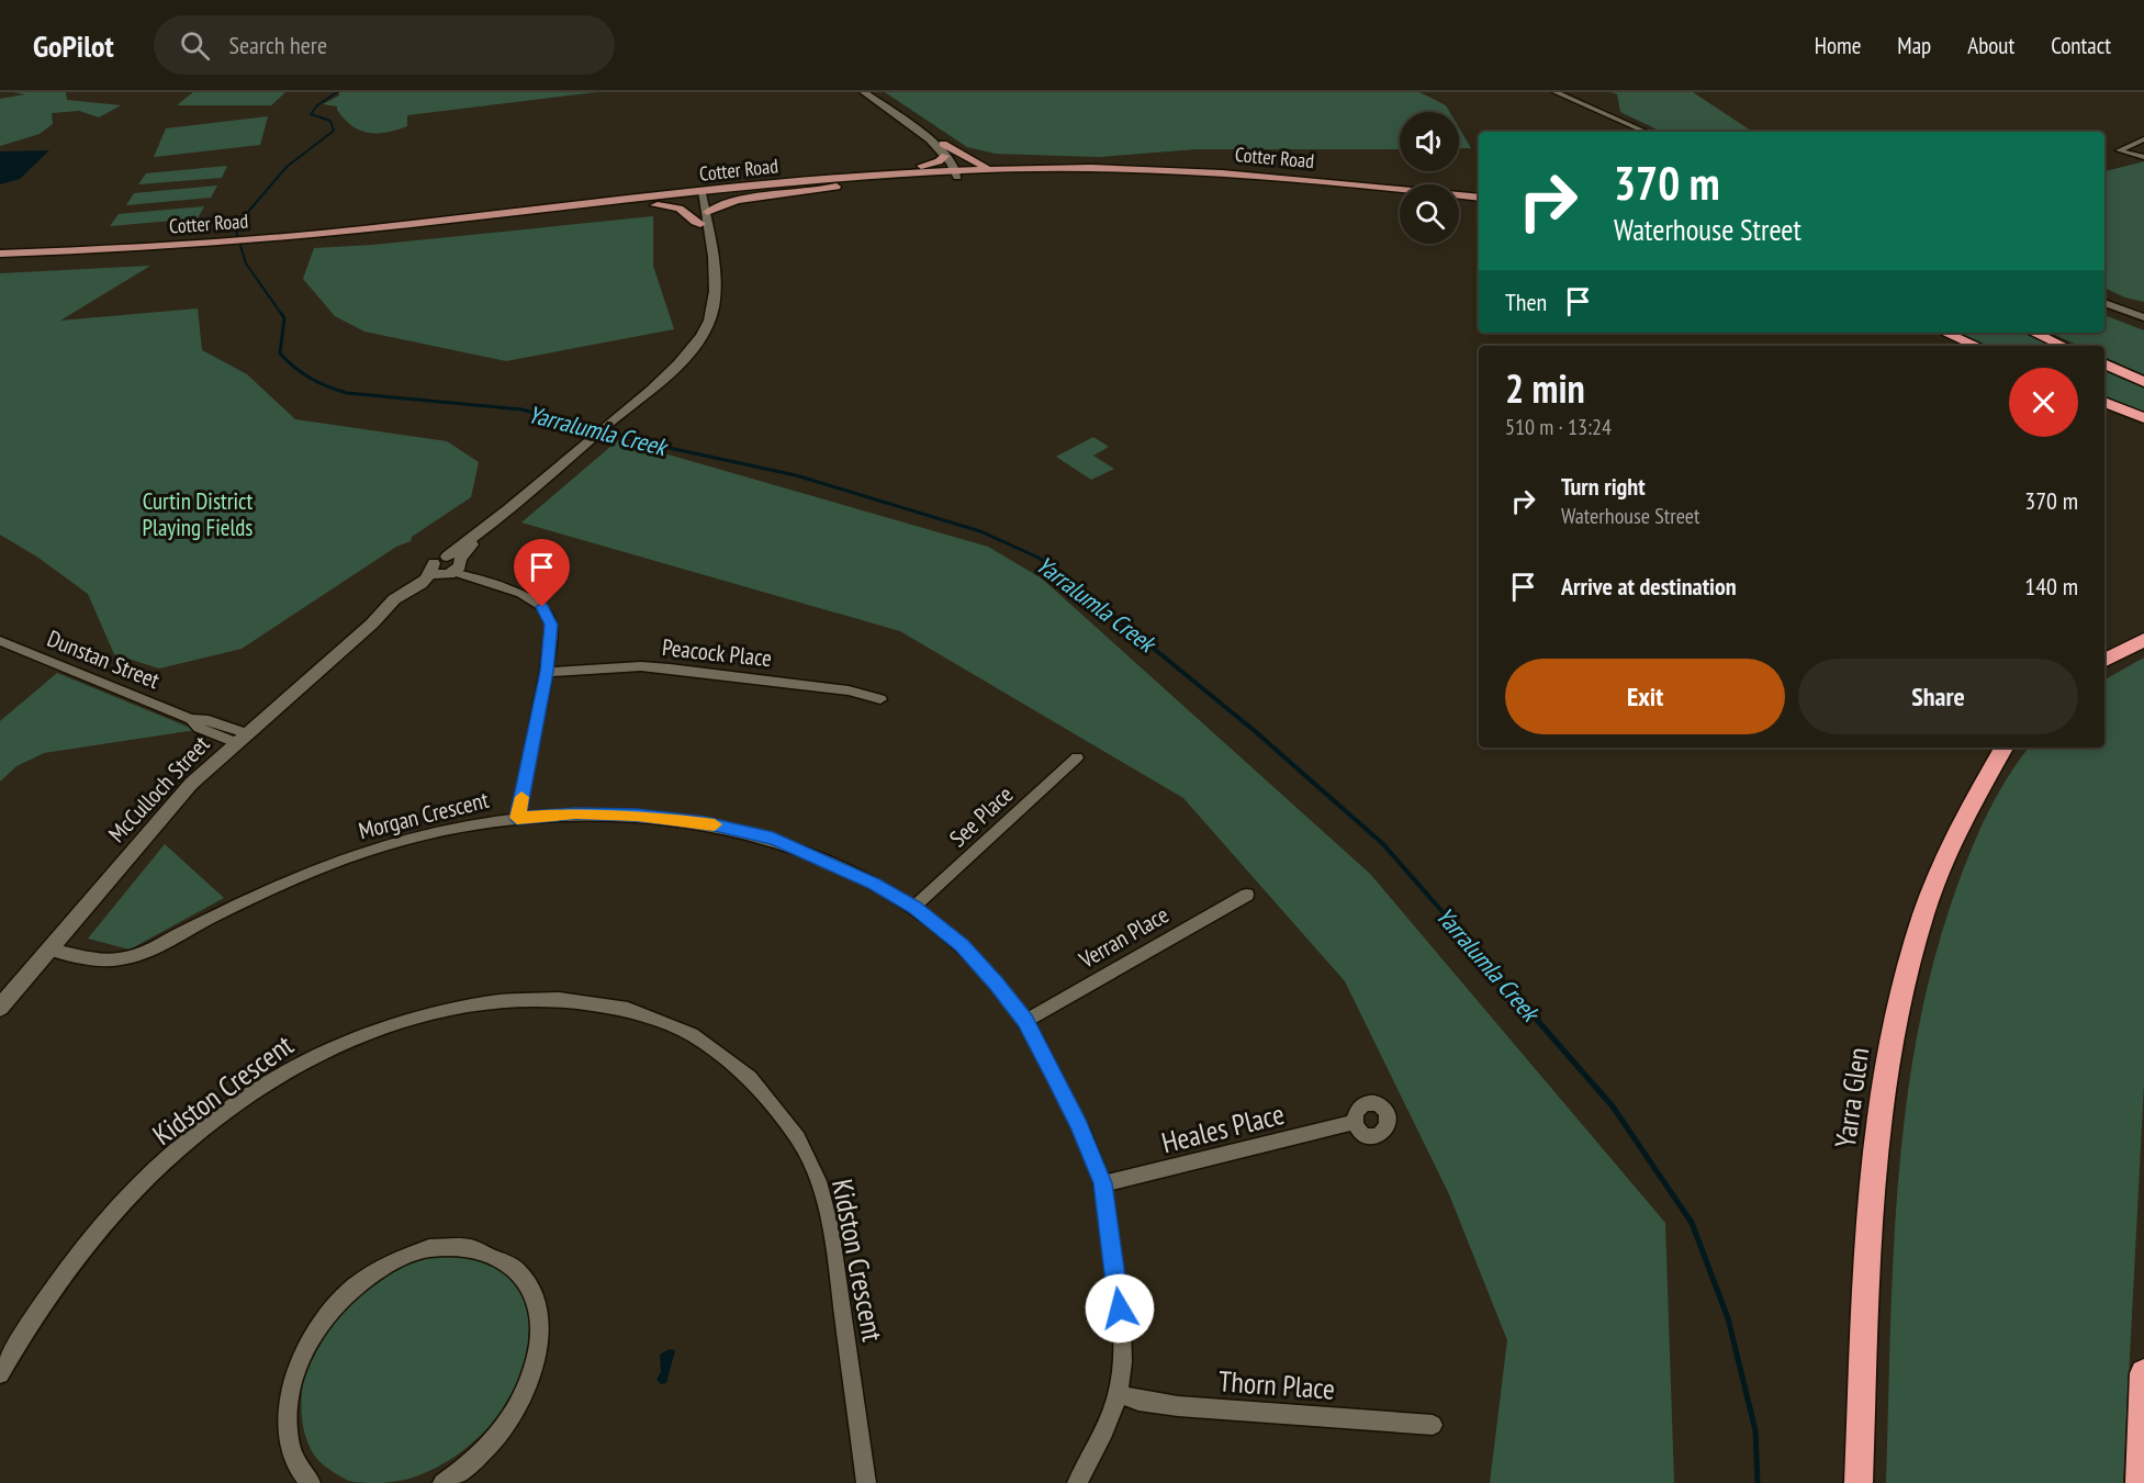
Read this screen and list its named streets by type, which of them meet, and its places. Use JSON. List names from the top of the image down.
{
  "streets": {
    "highway": ["Yarra Glen"],
    "main road": ["Cotter Road", "McCulloch Street"],
    "street": [
      "Peacock Place",
      "Dunstan Street",
      "Morgan Crescent",
      "See Place",
      "Verran Place",
      "Kidston Crescent",
      "Heales Place",
      "Thorn Place"
    ]
  },
  "crossings": [
    ["Cotter Road", "McCulloch Street"],
    ["Dunstan Street", "McCulloch Street"],
    ["McCulloch Street", "Morgan Crescent"],
    ["Morgan Crescent", "See Place"],
    ["Morgan Crescent", "Verran Place"],
    ["Morgan Crescent", "Heales Place"],
    ["Morgan Crescent", "Thorn Place"]
  ],
  "water": ["Yarralumla Creek"],
  "parks": ["Curtin District Playing Fields"],
  "page": {
    "header": "GoPilot",
    "search": "Search here",
    "nav": [
      "Home",
      "Map",
      "About",
      "Contact"
    ],
    "turn": ["370 m", "Waterhouse Street"],
    "then": "Then",
    "heading": ["2 min", "510 m · 13:24"],
    "list": [
      {
        "name": "Turn right",
        "note": "Waterhouse Street",
        "value": "370 m"
      },
      {
        "name": "Arrive at destination",
        "value": "140 m"
      }
    ],
    "buttons": ["Exit", "Share"]
  }
}
